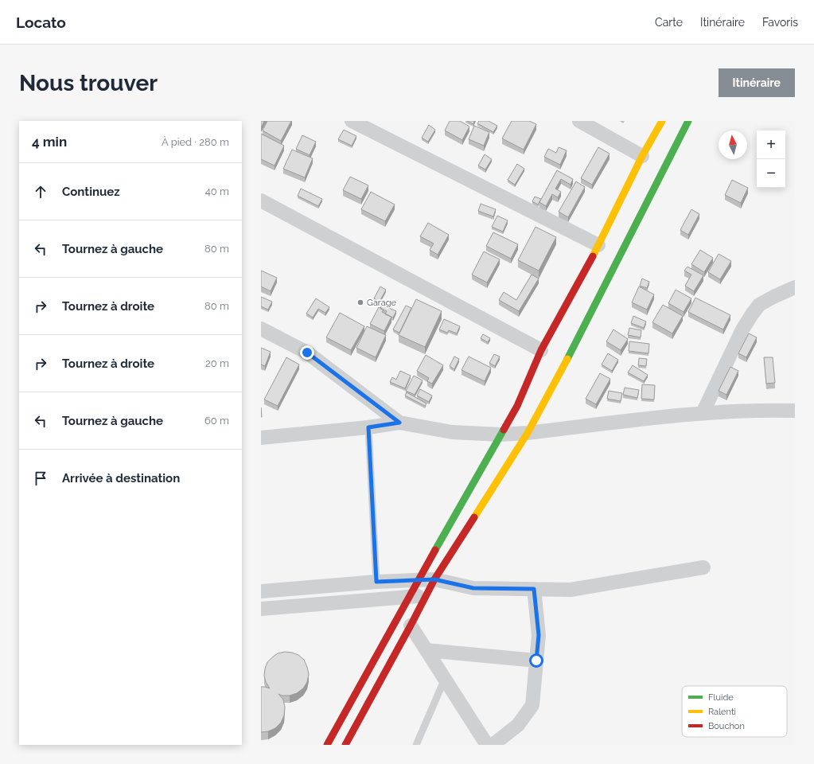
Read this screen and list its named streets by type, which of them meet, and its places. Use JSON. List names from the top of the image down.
{
  "places": ["Garage"],
  "legend": ["Fluide", "Ralenti", "Bouchon"],
  "north": "top",
  "page": {
    "header": "Locato",
    "nav": ["Carte", "Itinéraire", "Favoris"],
    "buttons": "Itinéraire",
    "title": "Nous trouver",
    "heading": ["4 min", "À pied · 280 m"],
    "map_buttons": ["+", "−"],
    "list": [
      ["Continuez", "40 m"],
      ["Tournez à gauche", "80 m"],
      ["Tournez à droite", "80 m"],
      ["Tournez à droite", "20 m"],
      ["Tournez à gauche", "60 m"],
      "Arrivée à destination"
    ]
  }
}
